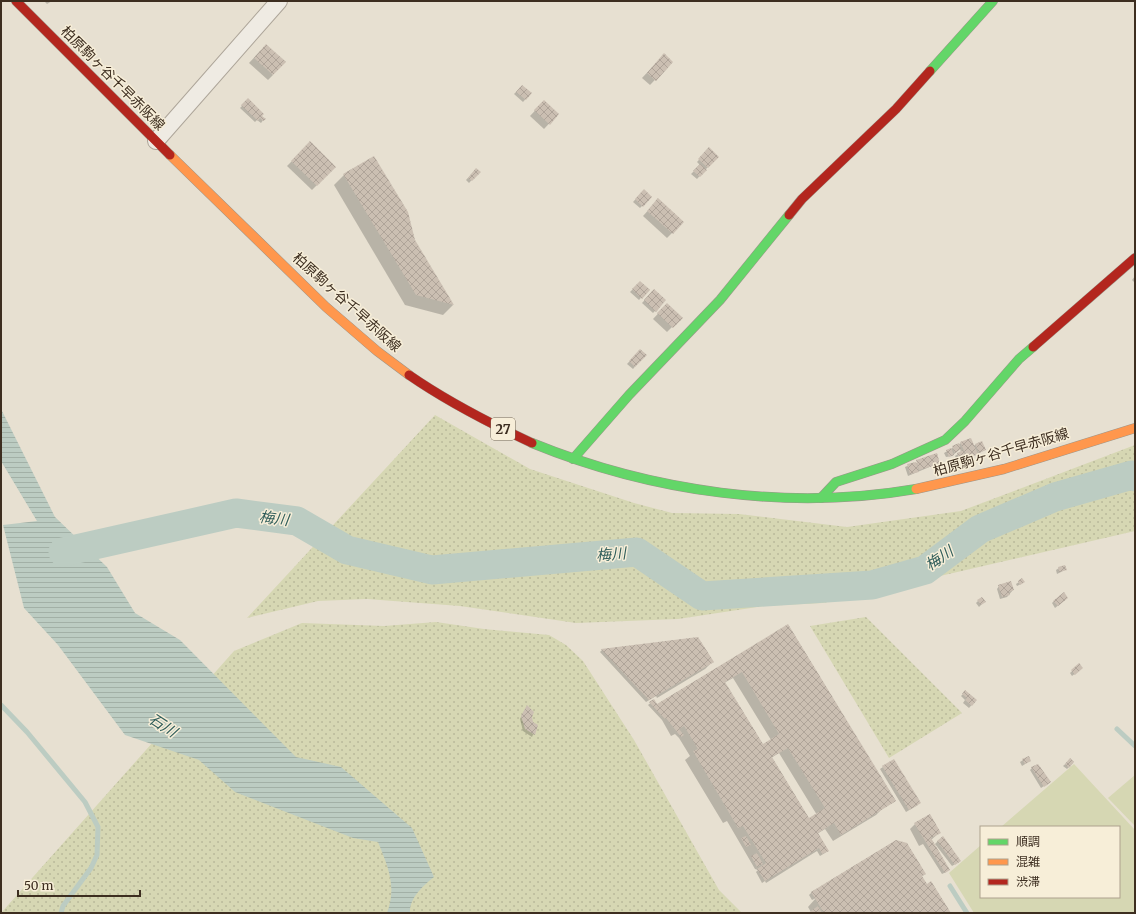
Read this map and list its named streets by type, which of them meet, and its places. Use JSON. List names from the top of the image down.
{
  "streets": {
    "main road": ["柏原駒ヶ谷千早赤阪線", "27"]
  },
  "water": ["梅川", "石川"],
  "legend": ["順調", "混雑", "渋滞"],
  "scale_bar": "50 m"
}
